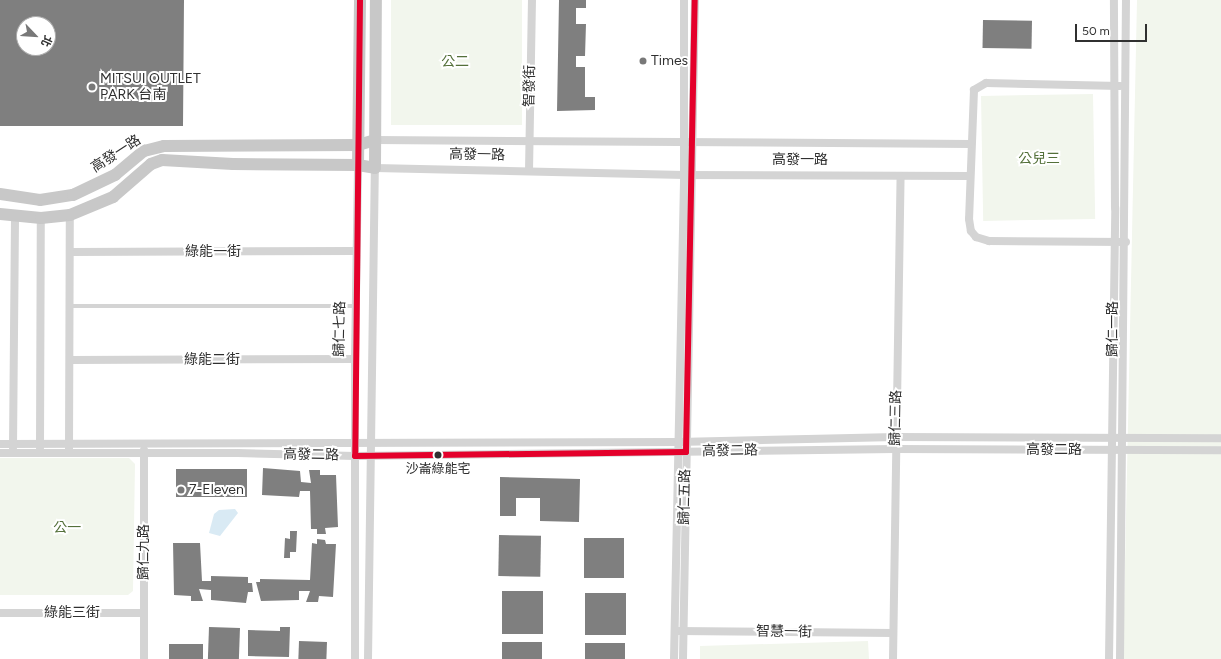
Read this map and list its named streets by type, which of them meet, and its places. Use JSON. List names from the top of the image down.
{
  "streets": {
    "main road": ["高發一路", "歸仁七路"],
    "street": [
      "智發街",
      "綠能一街",
      "歸仁一路",
      "綠能二街",
      "歸仁三路",
      "高發二路",
      "歸仁五路",
      "歸仁九路",
      "綠能三街",
      "智慧一街"
    ]
  },
  "crossings": [
    ["智發街", "高發一路"],
    ["高發一路", "歸仁七路"],
    ["高發一路", "歸仁三路"],
    ["高發一路", "歸仁五路"],
    ["綠能一街", "歸仁七路"],
    ["歸仁七路", "綠能二街"],
    ["歸仁七路", "高發二路"],
    ["歸仁一路", "高發二路"],
    ["歸仁三路", "高發二路"],
    ["歸仁三路", "智慧一街"],
    ["高發二路", "歸仁五路"],
    ["高發二路", "歸仁九路"],
    ["歸仁五路", "智慧一街"],
    ["歸仁九路", "綠能三街"]
  ],
  "parks": ["公二", "公兒三", "公一"],
  "places": [
    "Times",
    "MITSUI OUTLET PARK 台南",
    "沙崙綠能宅",
    "7-Eleven"
  ],
  "scale_bar": "50 m",
  "north": "bottom right"
}
